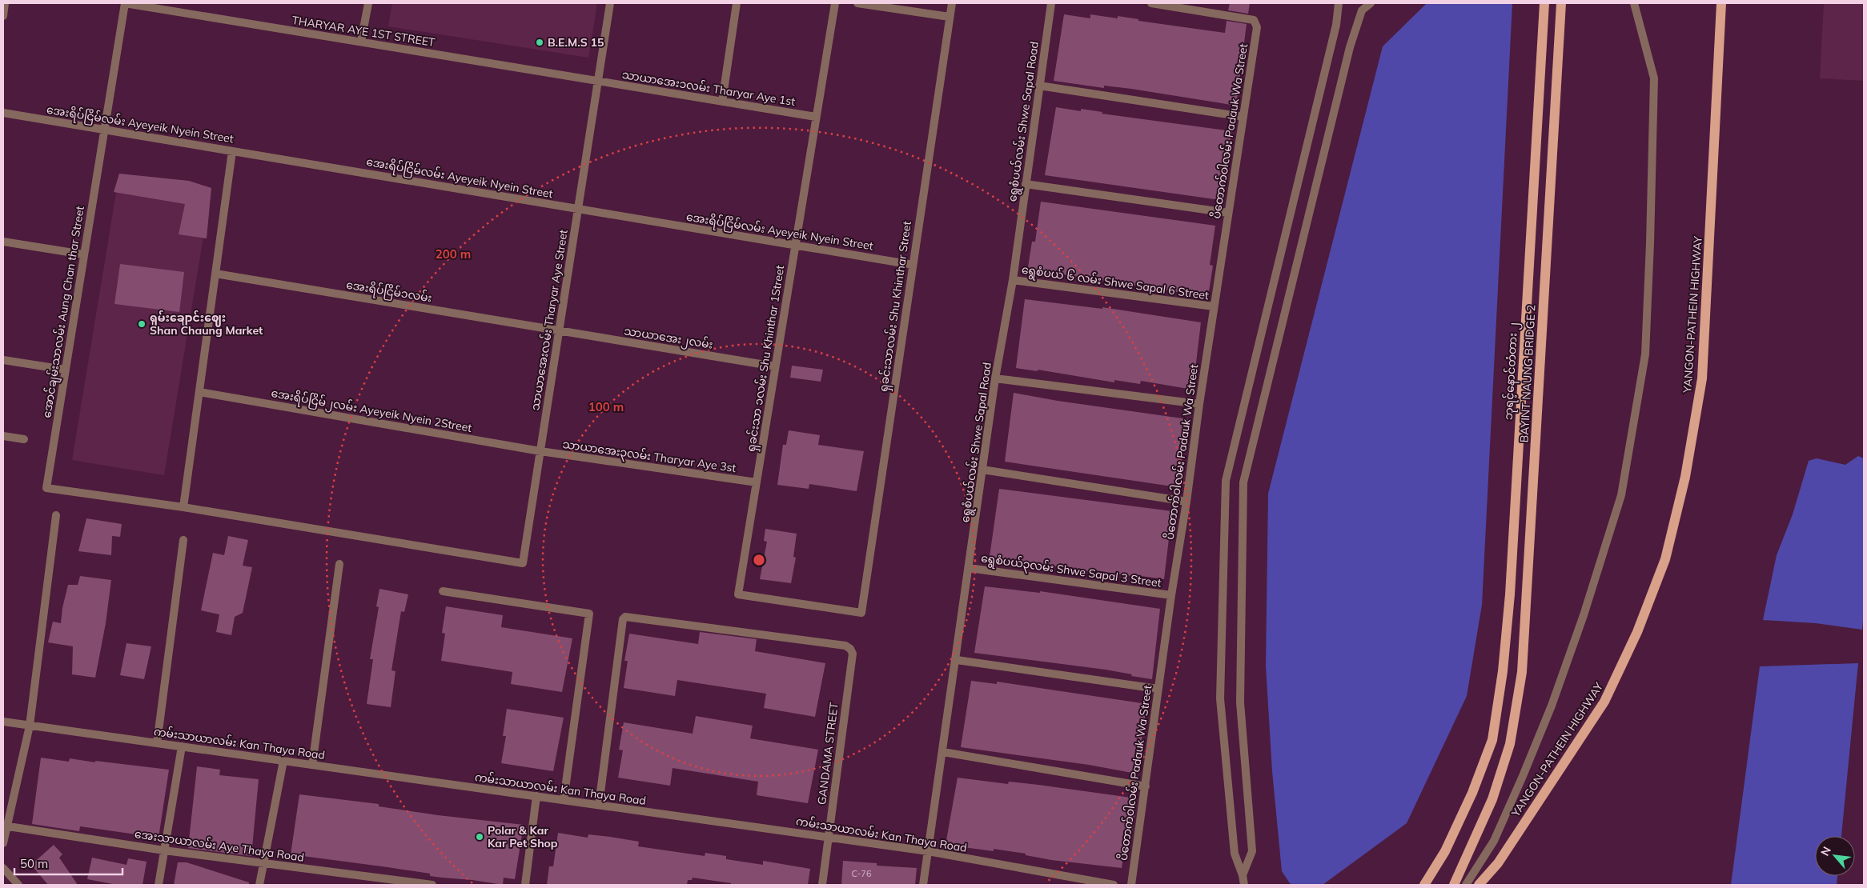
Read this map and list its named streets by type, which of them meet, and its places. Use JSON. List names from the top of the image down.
{
  "streets": {
    "main road": ["YANGON-PATHEIN HIGHWAY", "ဘုရင့်နောင်တံတား ၂", "BAYINT NAUNG BRIDGE 2"],
    "street": [
      "THARYAR AYE 1ST STREET",
      "သာယာအေး၁လမ်း Tharyar Aye 1st",
      "ရွေစံပယ်လမ်း Shwe Sapal Road",
      "အေးရိပ်ငြိမ်လမ်း Ayeyeik Nyein Street",
      "ပိတောက်ဝါလမ်း Padauk Wa Street",
      "ရွေစံပယ် ၆ လမ်း Shwe Sapal 6 Street",
      "အေးရိပ်ငြိမ်၁လမ်း",
      "ရှခင်းသာလမ်း Shu Khinthar Street",
      "အောင်ချမ်းသာလမ်း Aung Chan thar Street",
      "သာယာအေးလမ်း Tharyar Aye Street",
      "သာယာအေး၂လမ်း",
      "ရှခင်းသာ ၁လမ်း Shu Khinthar 1Street",
      "အေးရိပ်ငြိမ်၂လမ်း Ayeyeik Nyein 2Street",
      "သာယာအေး၃လမ်း Tharyar Aye 3st",
      "ရွေစံပယ်၃လမ်း Shwe Sapal 3 Street",
      "ကမ်းသာယာလမ်း Kan Thaya Road",
      "GANDAMA STREET",
      "အေးသာယာလမ်း Aye Thaya Road"
    ]
  },
  "crossings": [
    ["THARYAR AYE 1ST STREET", "သာယာအေး၁လမ်း Tharyar Aye 1st"],
    ["THARYAR AYE 1ST STREET", "အောင်ချမ်းသာလမ်း Aung Chan thar Street"],
    ["THARYAR AYE 1ST STREET", "သာယာအေးလမ်း Tharyar Aye Street"],
    ["သာယာအေး၁လမ်း Tharyar Aye 1st", "သာယာအေးလမ်း Tharyar Aye Street"],
    ["သာယာအေး၁လမ်း Tharyar Aye 1st", "ရှခင်းသာ ၁လမ်း Shu Khinthar 1Street"],
    ["ရွေစံပယ်လမ်း Shwe Sapal Road", "ရွေစံပယ် ၆ လမ်း Shwe Sapal 6 Street"],
    ["ရွေစံပယ်လမ်း Shwe Sapal Road", "ရွေစံပယ်၃လမ်း Shwe Sapal 3 Street"],
    ["ရွေစံပယ်လမ်း Shwe Sapal Road", "ကမ်းသာယာလမ်း Kan Thaya Road"],
    ["အေးရိပ်ငြိမ်လမ်း Ayeyeik Nyein Street", "ရှခင်းသာလမ်း Shu Khinthar Street"],
    ["အေးရိပ်ငြိမ်လမ်း Ayeyeik Nyein Street", "အောင်ချမ်းသာလမ်း Aung Chan thar Street"],
    ["အေးရိပ်ငြိမ်လမ်း Ayeyeik Nyein Street", "သာယာအေးလမ်း Tharyar Aye Street"],
    ["အေးရိပ်ငြိမ်လမ်း Ayeyeik Nyein Street", "ရှခင်းသာ ၁လမ်း Shu Khinthar 1Street"],
    ["ပိတောက်ဝါလမ်း Padauk Wa Street", "ရွေစံပယ် ၆ လမ်း Shwe Sapal 6 Street"],
    ["ပိတောက်ဝါလမ်း Padauk Wa Street", "ရွေစံပယ်၃လမ်း Shwe Sapal 3 Street"],
    ["အေးရိပ်ငြိမ်၁လမ်း", "သာယာအေးလမ်း Tharyar Aye Street"],
    ["အေးရိပ်ငြိမ်၁လမ်း", "သာယာအေး၂လမ်း"],
    ["ရှခင်းသာလမ်း Shu Khinthar Street", "ရှခင်းသာ ၁လမ်း Shu Khinthar 1Street"],
    ["အောင်ချမ်းသာလမ်း Aung Chan thar Street", "သာယာအေးလမ်း Tharyar Aye Street"],
    ["သာယာအေးလမ်း Tharyar Aye Street", "သာယာအေး၂လမ်း"],
    ["သာယာအေးလမ်း Tharyar Aye Street", "အေးရိပ်ငြိမ်၂လမ်း Ayeyeik Nyein 2Street"],
    ["သာယာအေးလမ်း Tharyar Aye Street", "သာယာအေး၃လမ်း Tharyar Aye 3st"],
    ["သာယာအေး၂လမ်း", "ရှခင်းသာ ၁လမ်း Shu Khinthar 1Street"],
    ["ရှခင်းသာ ၁လမ်း Shu Khinthar 1Street", "သာယာအေး၃လမ်း Tharyar Aye 3st"],
    ["အေးရိပ်ငြိမ်၂လမ်း Ayeyeik Nyein 2Street", "သာယာအေး၃လမ်း Tharyar Aye 3st"],
    ["ကမ်းသာယာလမ်း Kan Thaya Road", "GANDAMA STREET"]
  ],
  "places": ["B.E.M.S 15", "ရှမ်းချောင်းဈေး Shan Chaung Market", "Polar & Kar Kar Pet Shop"],
  "house_numbers": ["C-76"],
  "scale_bar": "50 m",
  "north": "top left",
  "rings": ["200 m", "100 m"]
}
